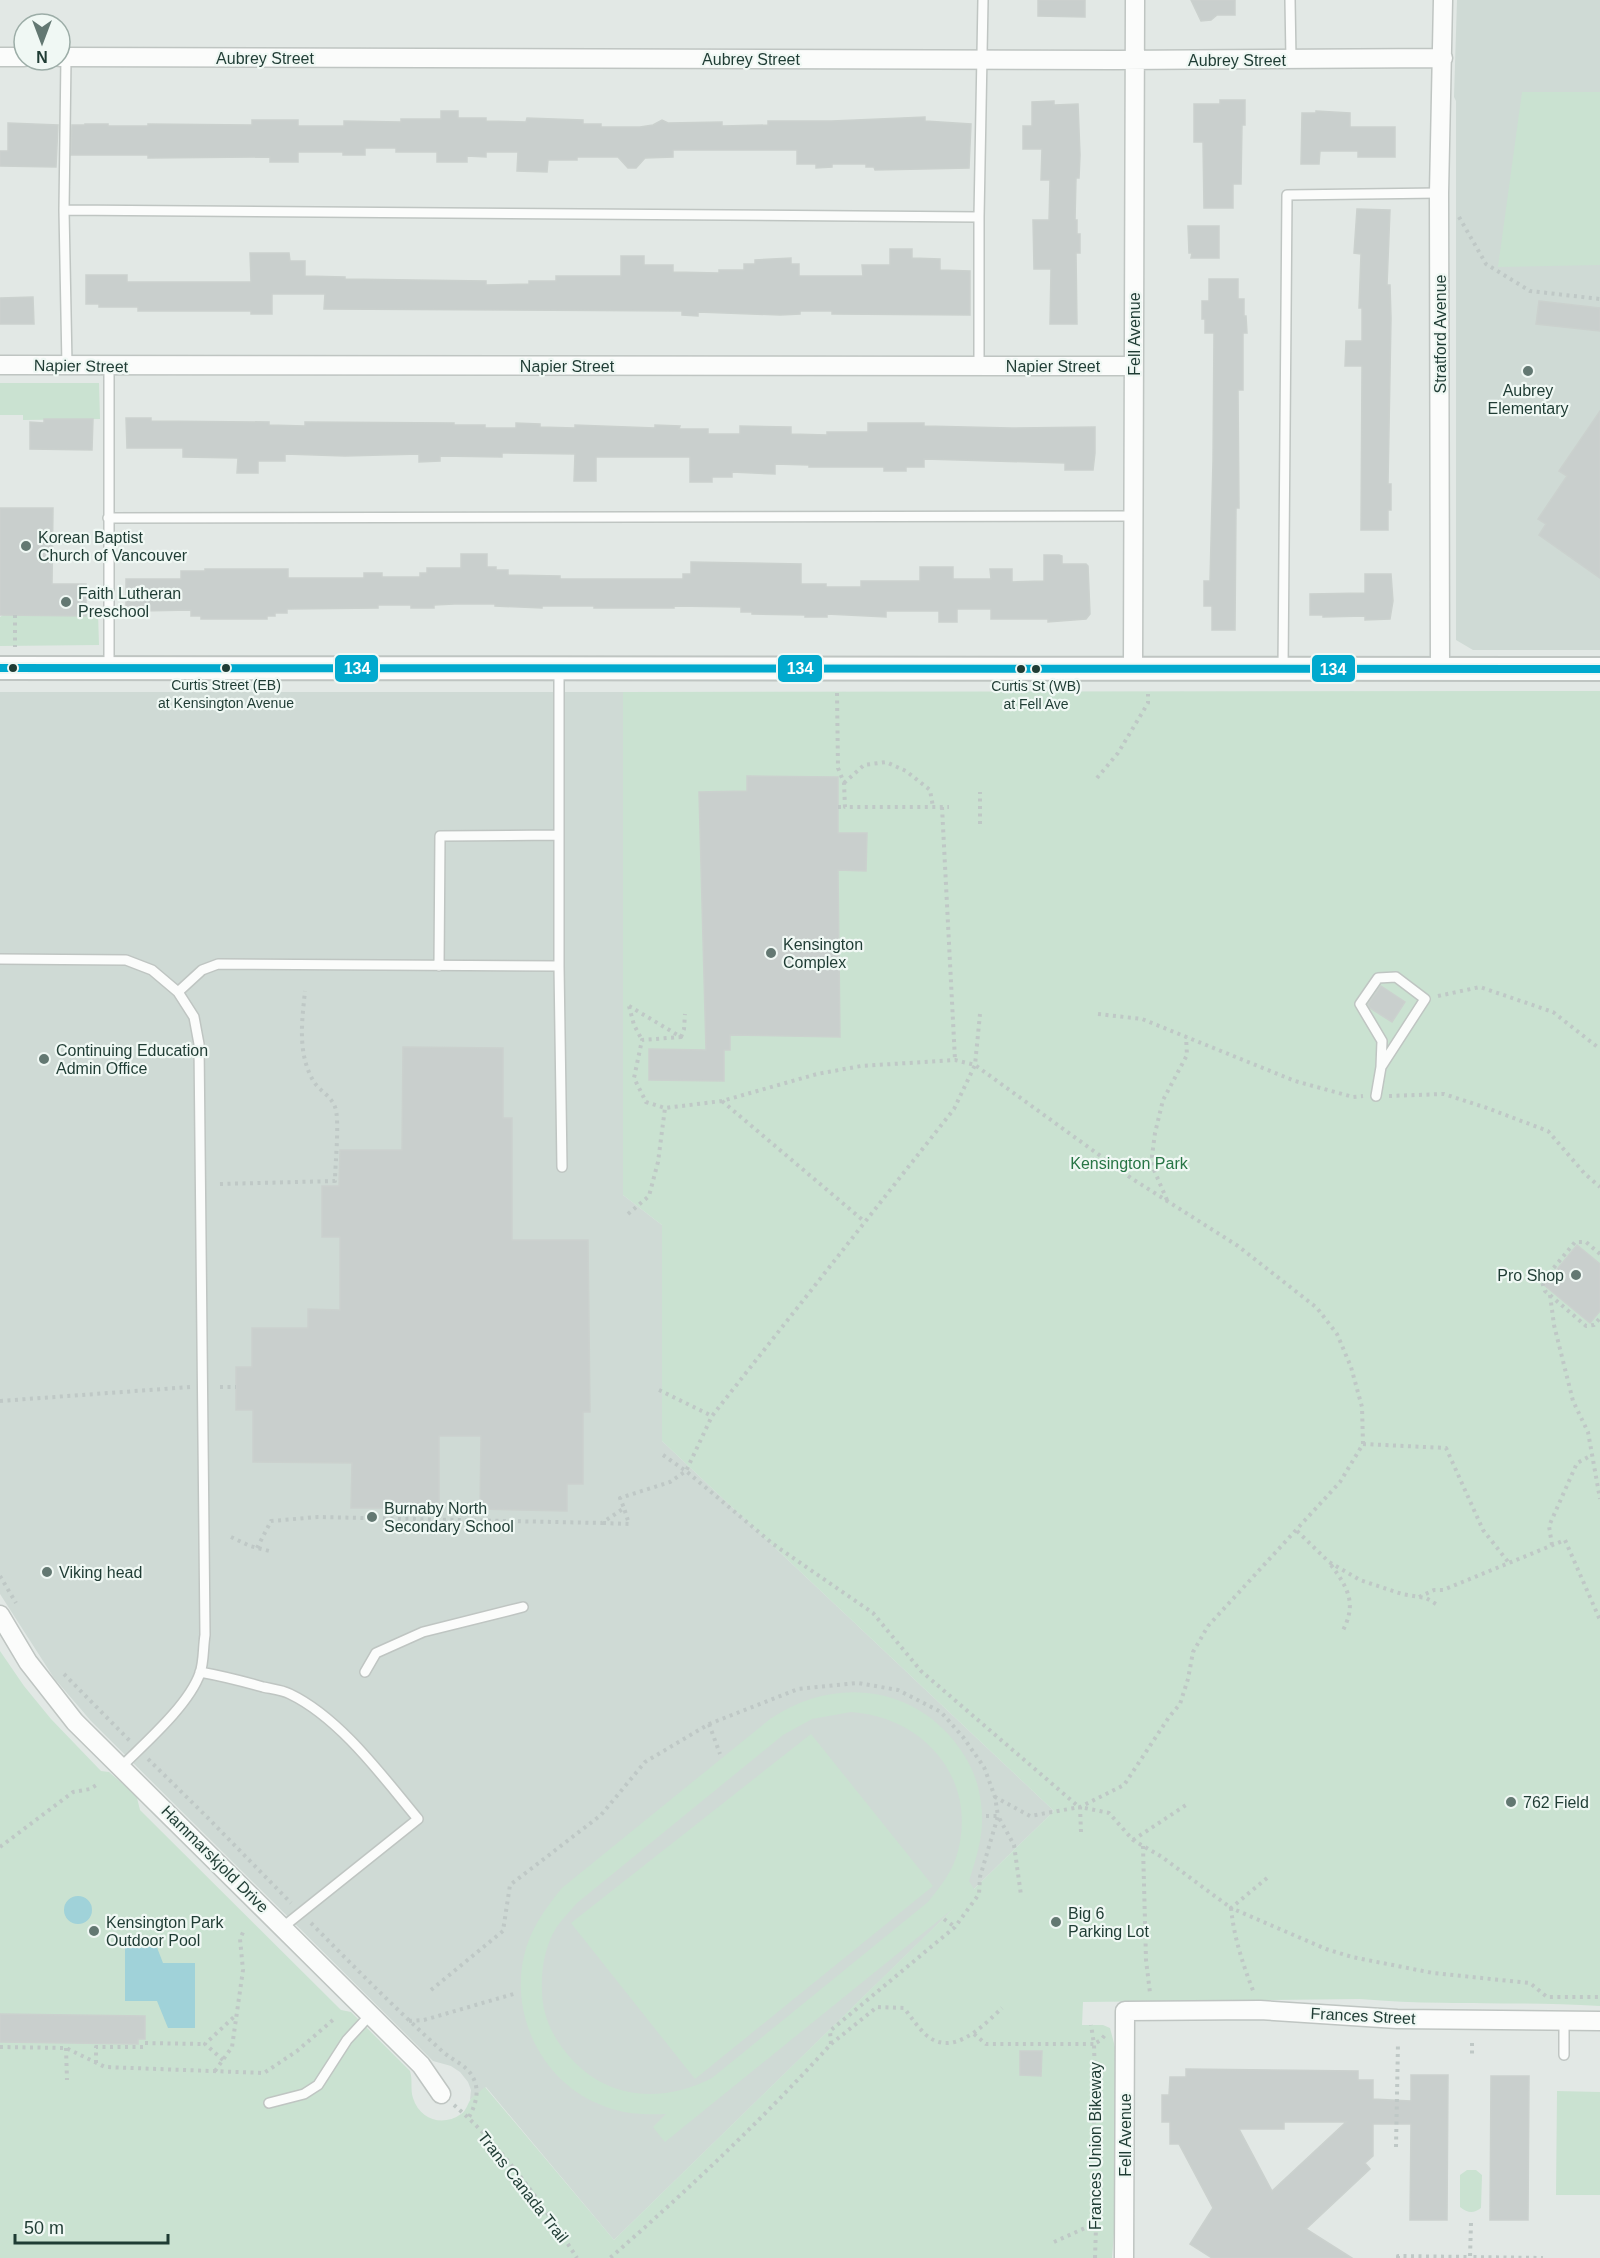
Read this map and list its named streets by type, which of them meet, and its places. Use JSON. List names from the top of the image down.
{
  "streets": {
    "street": [
      "Aubrey Street",
      "Fell Avenue",
      "Stratford Avenue",
      "Napier Street",
      "Hammarskjold Drive",
      "Frances Street"
    ],
    "path": ["Frances Union Bikeway", "Trans Canada Trail"]
  },
  "crossings": [
    ["Aubrey Street", "Fell Avenue"],
    ["Aubrey Street", "Stratford Avenue"],
    ["Fell Avenue", "Napier Street"],
    ["Fell Avenue", "Frances Street"],
    ["Fell Avenue", "Frances Union Bikeway"],
    ["Frances Street", "Frances Union Bikeway"]
  ],
  "parks": ["Kensington Park"],
  "places": [
    "Aubrey Elementary",
    "Korean Baptist Church of Vancouver",
    "Faith Lutheran Preschool",
    "Curtis Street (EB) at Kensington Avenue",
    "Curtis St (WB) at Fell Ave",
    "Kensington Complex",
    "Continuing Education Admin Office",
    "Pro Shop",
    "Burnaby North Secondary School",
    "Viking head",
    "762 Field",
    "Big 6 Parking Lot",
    "Kensington Park Outdoor Pool"
  ],
  "lines": ["transit line 134"],
  "scale_bar": "50 m",
  "north": "bottom"
}
